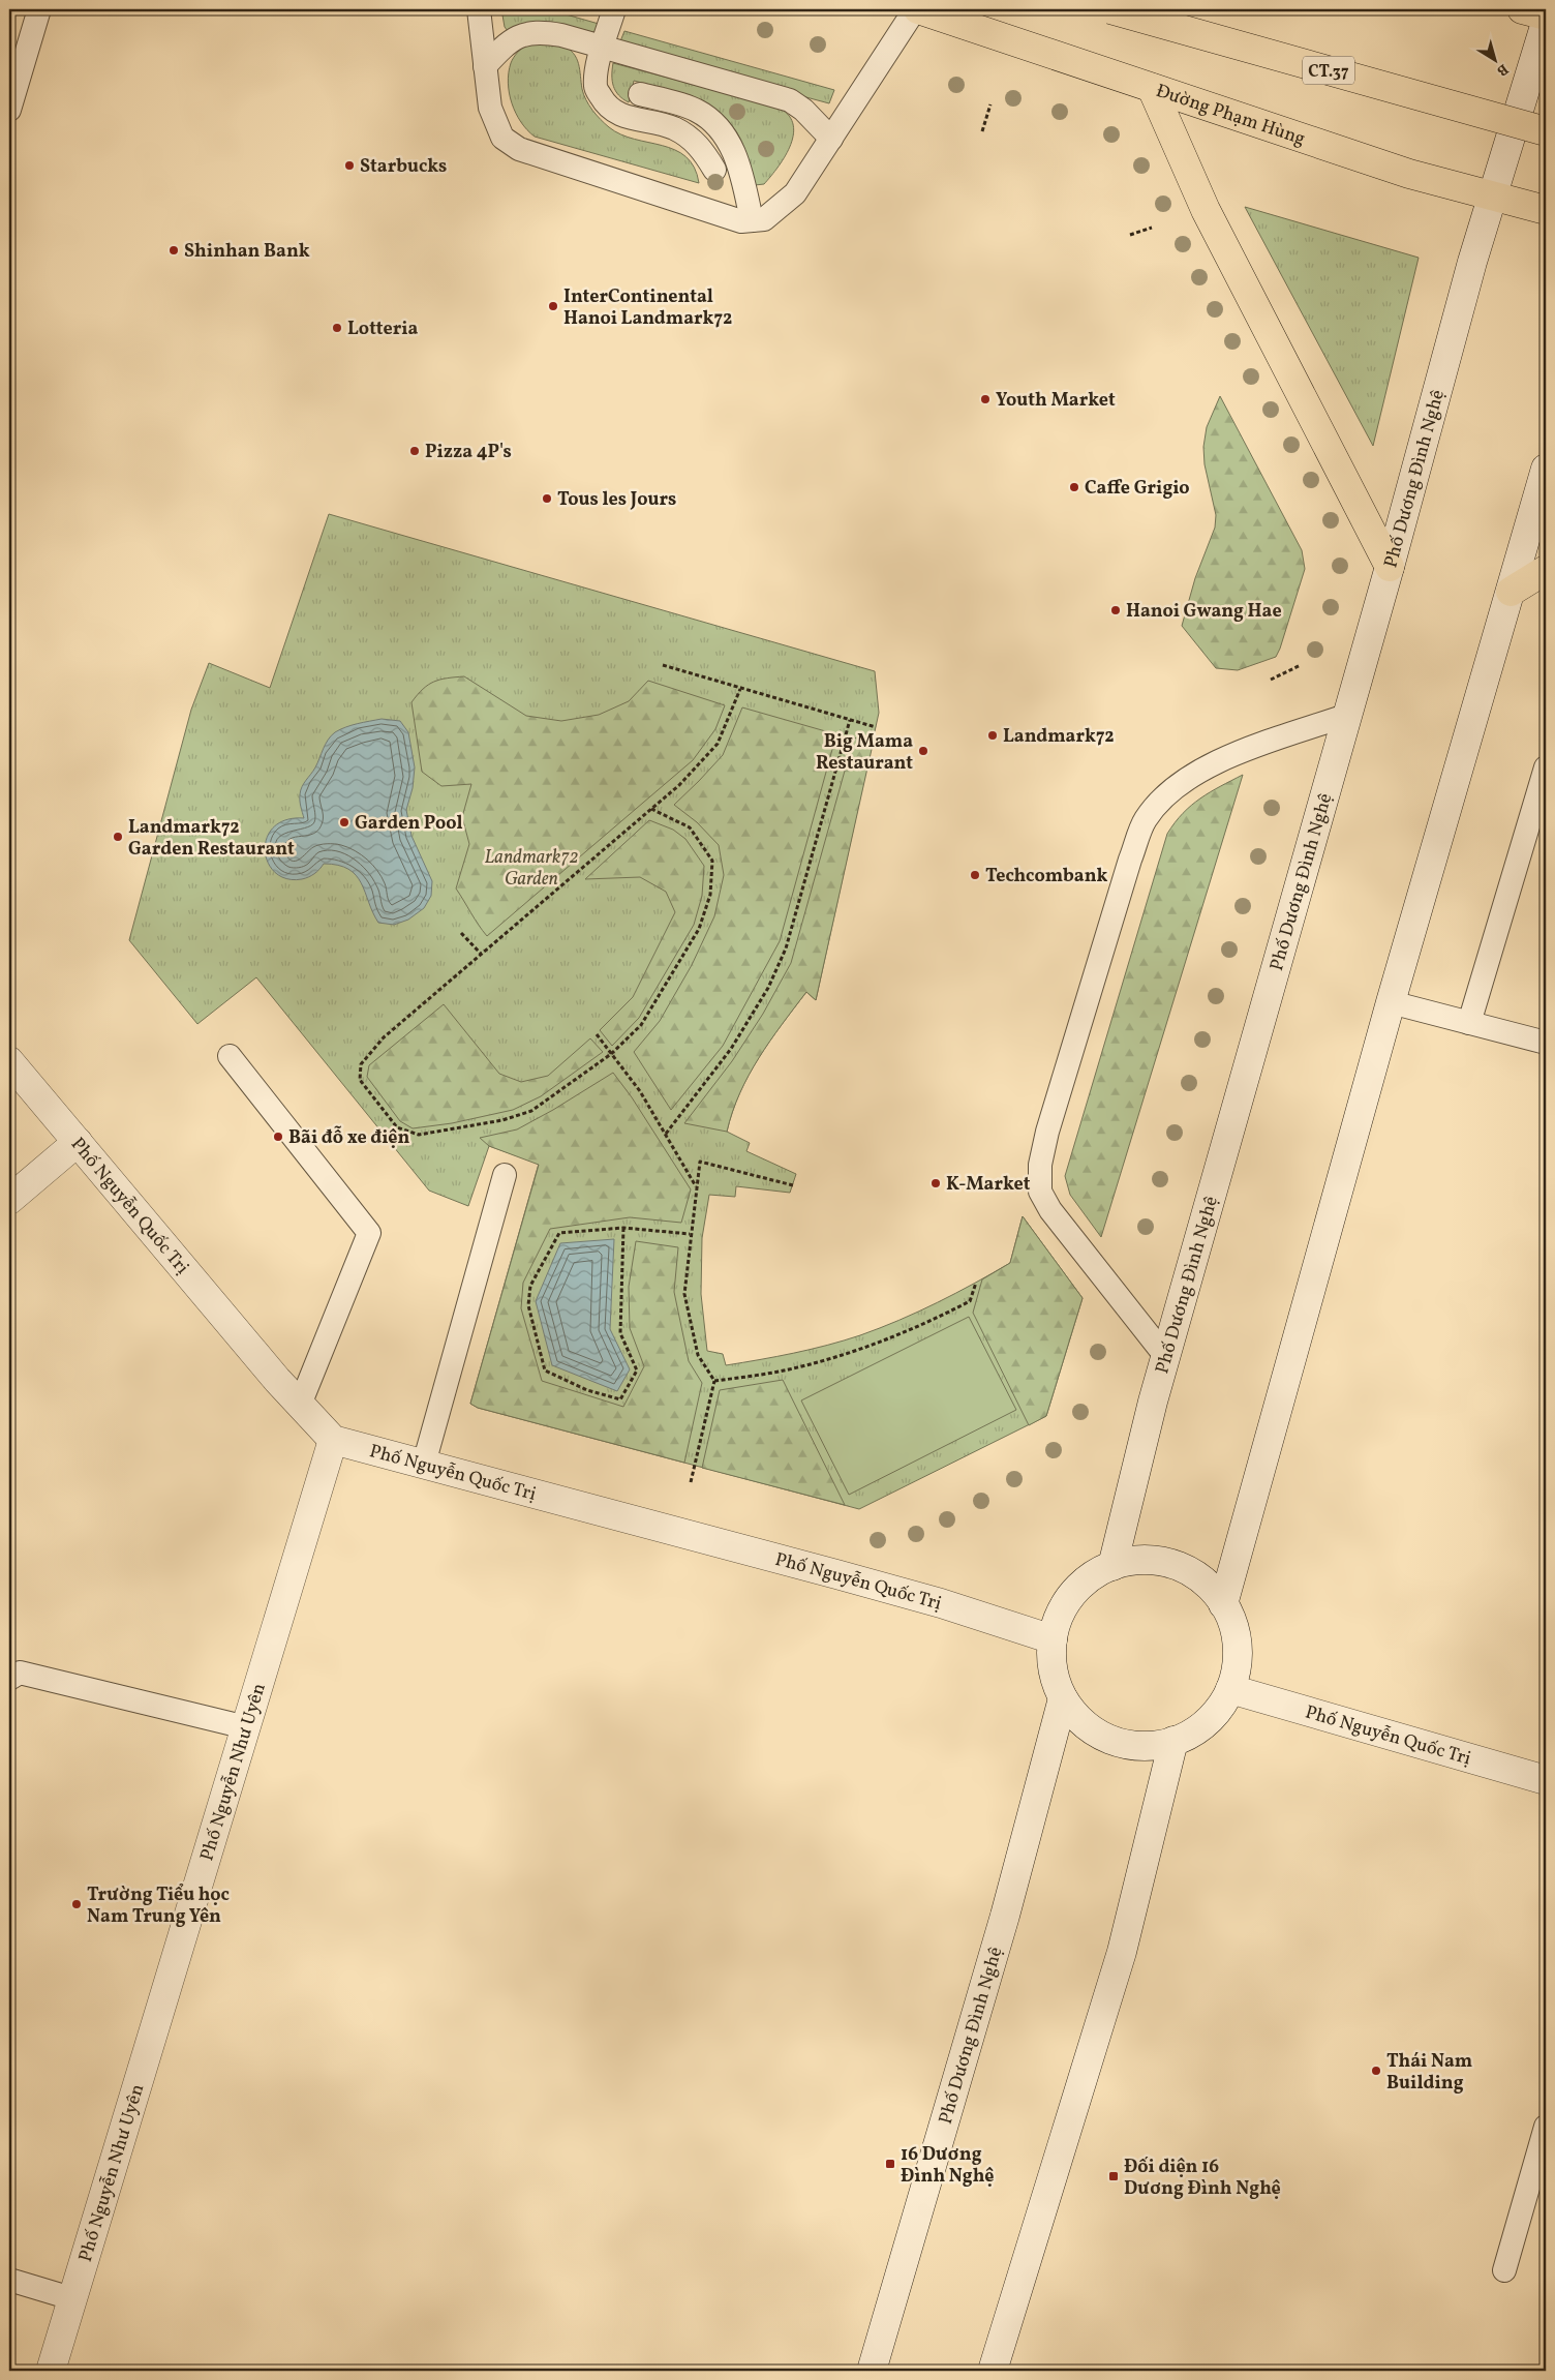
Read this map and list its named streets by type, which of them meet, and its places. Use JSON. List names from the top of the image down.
{
  "streets": {
    "main road": [
      "CT.37",
      "Đường Phạm Hùng",
      "Phố Dương Đình Nghệ",
      "Phố Nguyễn Quốc Trị",
      "Phố Nguyễn Như Uyên"
    ]
  },
  "crossings": [
    ["Đường Phạm Hùng", "Phố Dương Đình Nghệ"],
    ["Phố Nguyễn Quốc Trị", "Phố Nguyễn Như Uyên"]
  ],
  "parks": ["Landmark72 Garden"],
  "places": {
    "other": [
      "Starbucks",
      "Shinhan Bank",
      "InterContinental Hanoi Landmark72",
      "Lotteria",
      "Youth Market",
      "Pizza 4P's",
      "Caffe Grigio",
      "Tous les Jours",
      "Hanoi Gwang Hae",
      "Landmark72",
      "Big Mama Restaurant",
      "Garden Pool",
      "Landmark72 Garden Restaurant",
      "Techcombank",
      "Bãi đỗ xe điện",
      "K-Market",
      "Trường Tiểu học Nam Trung Yên",
      "Thái Nam Building"
    ],
    "transit": ["16 Dương Đình Nghệ", "Đối diện 16 Dương Đình Nghệ"]
  },
  "north": "bottom right"
}
